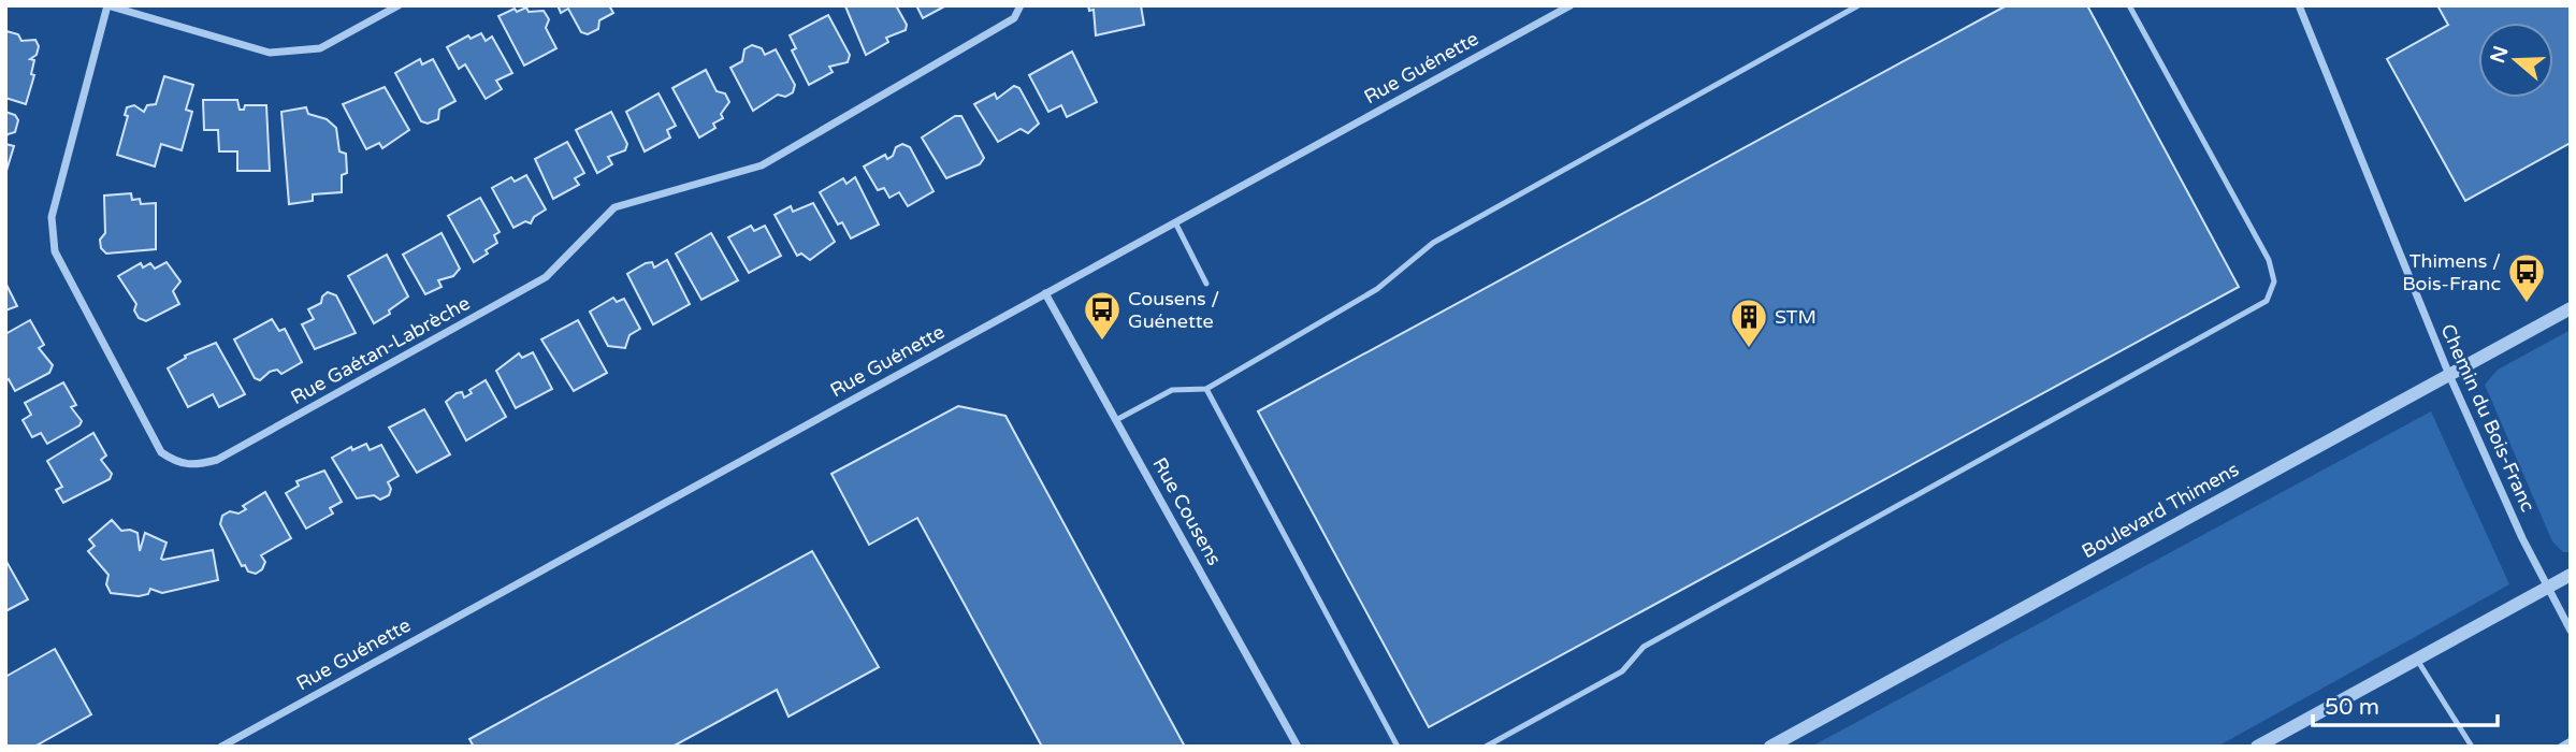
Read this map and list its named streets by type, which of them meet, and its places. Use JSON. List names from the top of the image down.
{
  "streets": {
    "street": [
      "Rue Guénette",
      "Rue Gaétan-Labrèche",
      "Chemin du Bois-Franc",
      "Boulevard Thimens",
      "Rue Cousens"
    ]
  },
  "crossings": [
    ["Rue Guénette", "Rue Cousens"],
    ["Chemin du Bois-Franc", "Boulevard Thimens"]
  ],
  "places": {
    "bus stop": ["Thimens / Bois-Franc", "Cousens / Guénette"],
    "building": ["STM"]
  },
  "scale_bar": "50 m",
  "north": "left"
}
